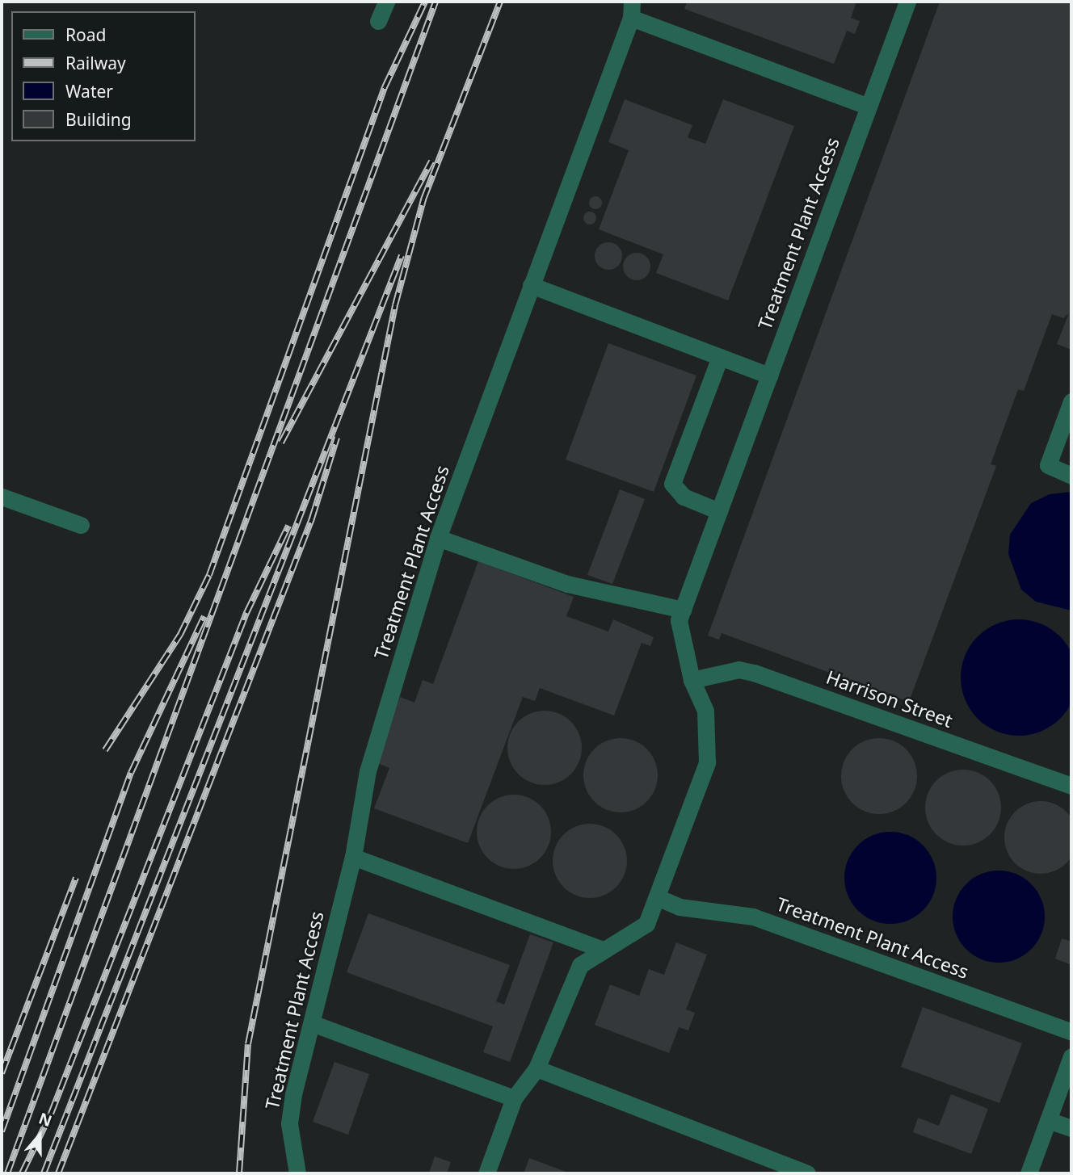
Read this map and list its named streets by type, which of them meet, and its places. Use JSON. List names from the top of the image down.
{
  "streets": {
    "lane": ["Treatment Plant Access", "Harrison Street"]
  },
  "crossings": [
    ["Treatment Plant Access", "Harrison Street"]
  ],
  "legend": [
    "Road",
    "Railway",
    "Water",
    "Building"
  ],
  "north": "top"
}
